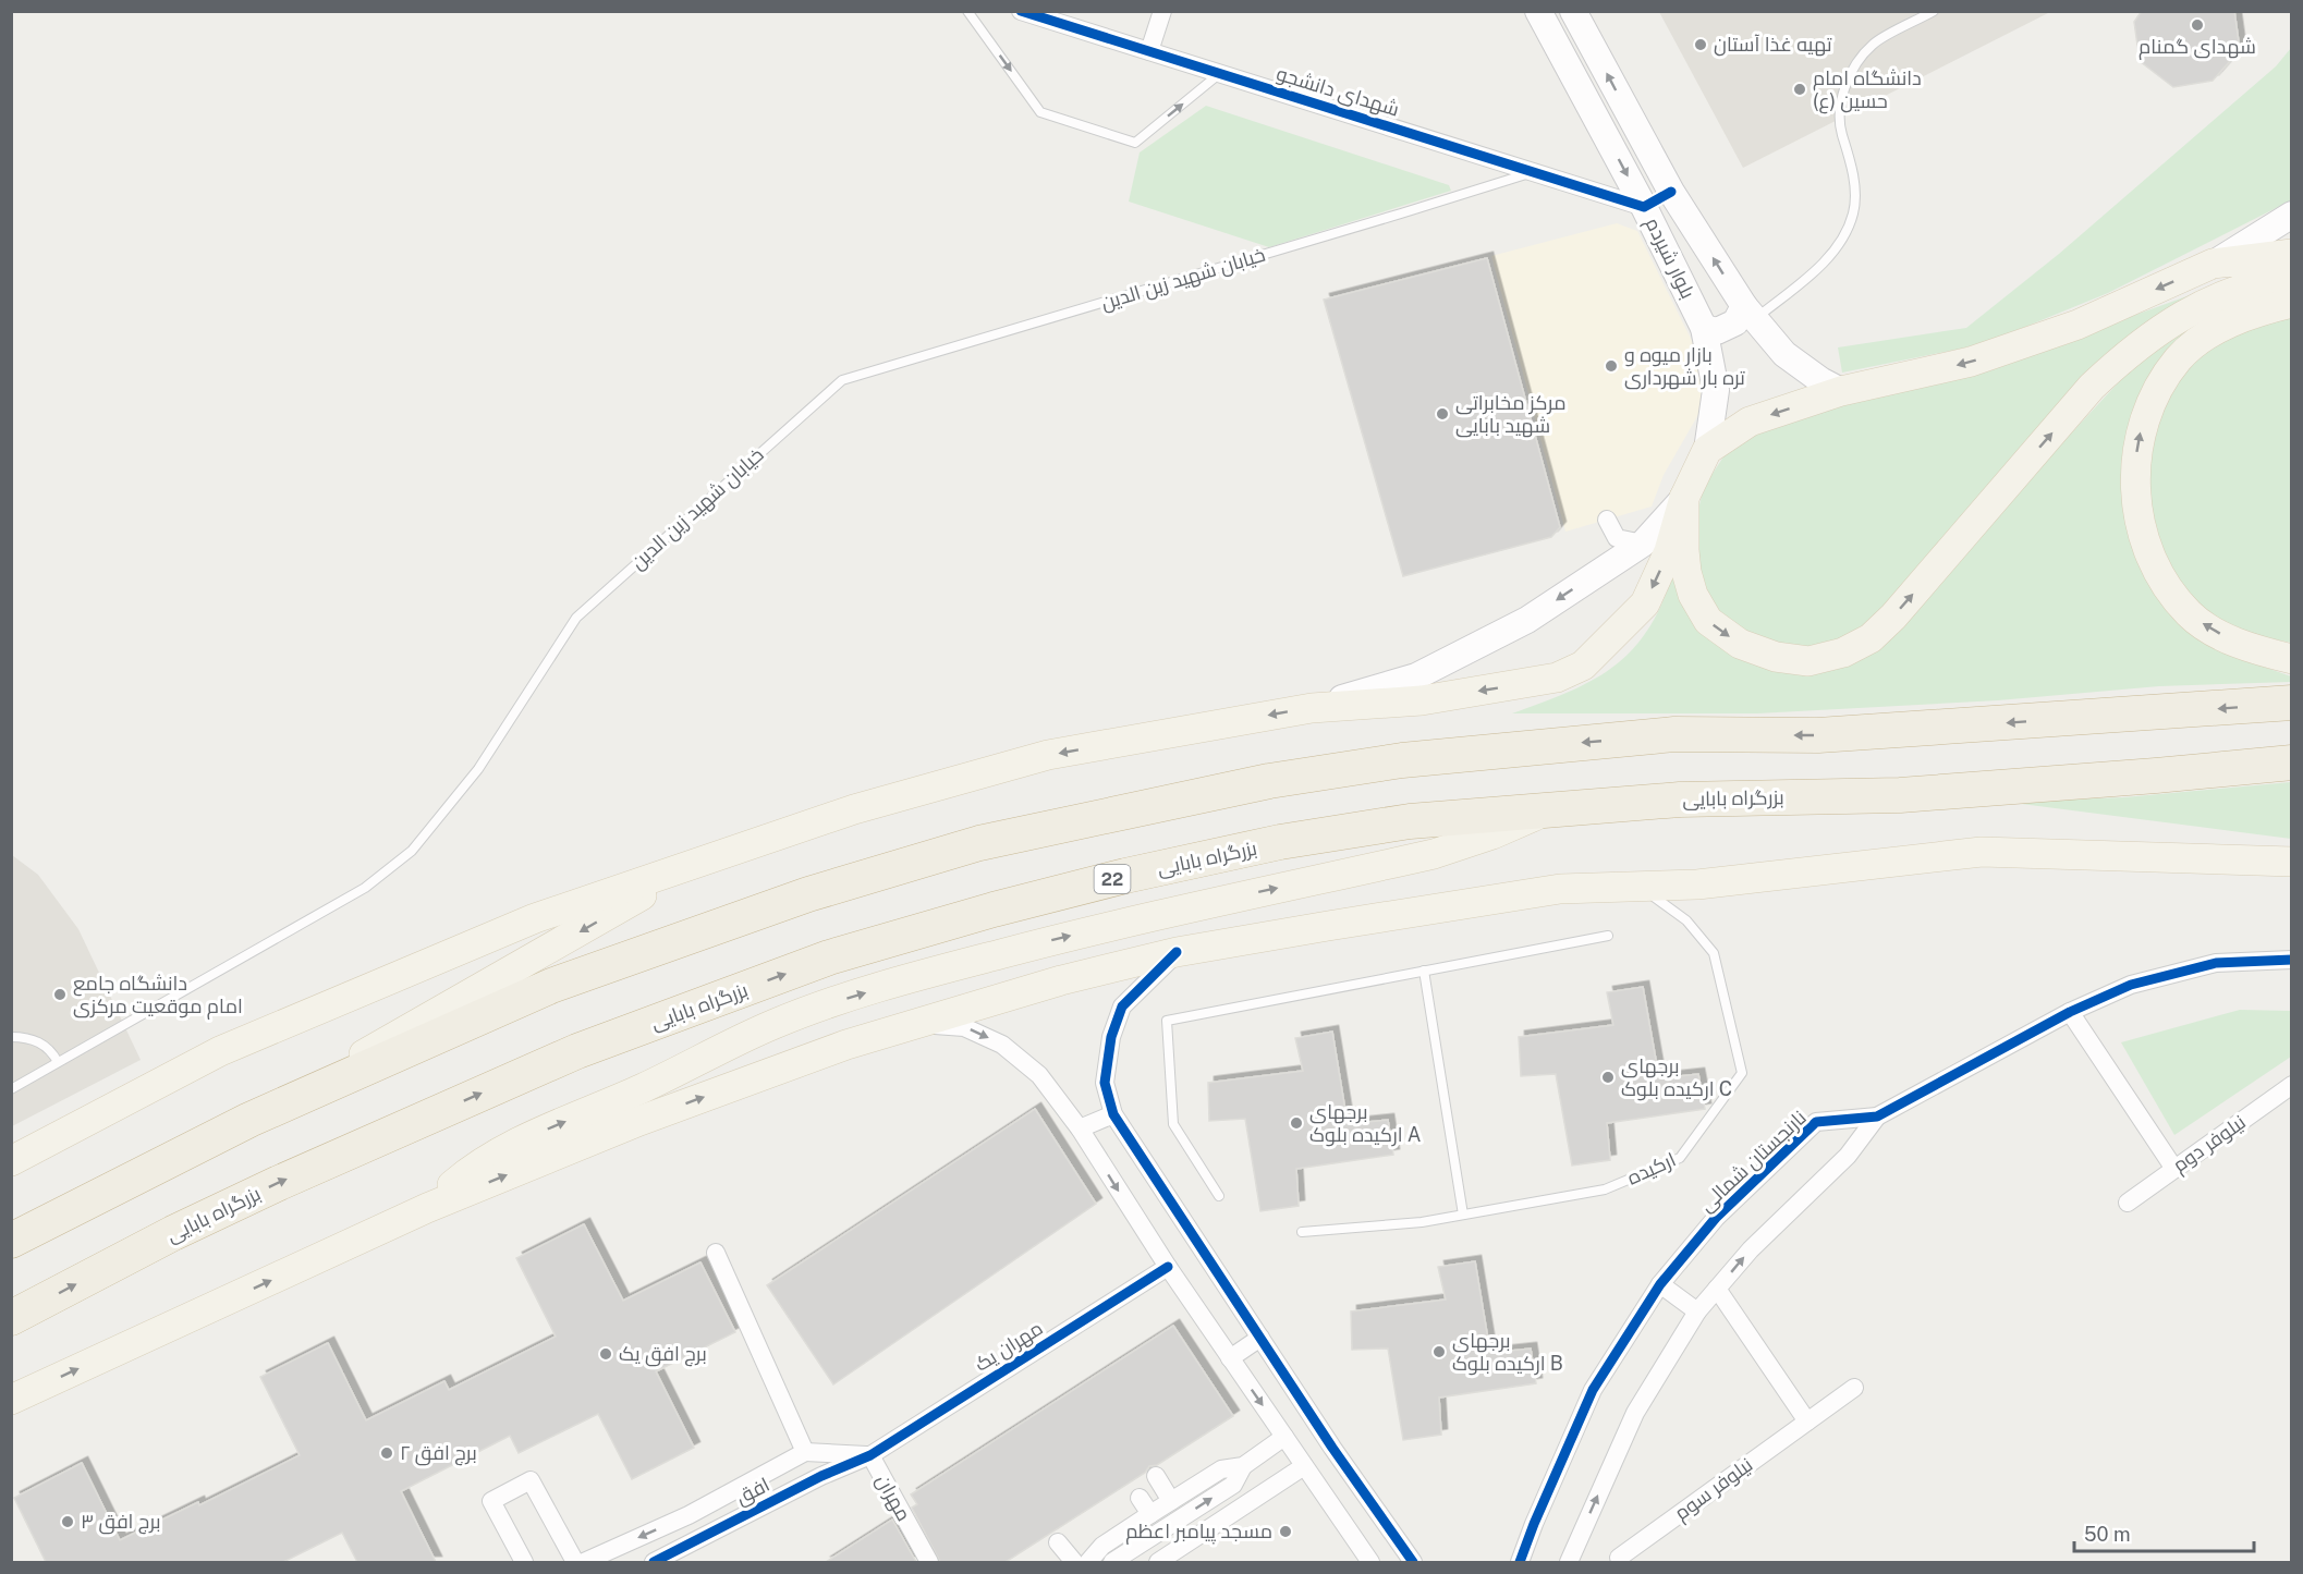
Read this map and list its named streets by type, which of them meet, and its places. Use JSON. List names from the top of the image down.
{
  "streets": {
    "highway": ["بزرگراه بابایی", "22"],
    "main road": ["بلوار شیردم"],
    "street": [
      "شهدای دانشجو",
      "نیلوفر دوم",
      "نارنجستان شمالی",
      "مهران یک",
      "نیلوفر سوم",
      "افق",
      "مهران"
    ],
    "lane": ["خیابان شهید زین الدین", "ارکیده"]
  },
  "crossings": [
    ["شهدای دانشجو", "بلوار شیردم"],
    ["شهدای دانشجو", "خیابان شهید زین الدین"],
    ["مهران یک", "افق"],
    ["مهران یک", "مهران"],
    ["افق", "مهران"]
  ],
  "places": [
    "شهدای گمنام",
    "تهیه غذا آستان",
    "دانشگاه امام حسین (ع)",
    "بازار میوه و تره بار شهرداری",
    "مرکز مخابراتی شهید بابایی",
    "دانشگاه جامع امام موقعیت مرکزی",
    "برجهای ارکیده بلوک C",
    "برجهای ارکیده بلوک A",
    "برجهای ارکیده بلوک B",
    "برج افق یک",
    "برج افق ۲",
    "برج افق ۳",
    "مسجد پیامبر اعظم"
  ],
  "scale_bar": "50 m"
}
